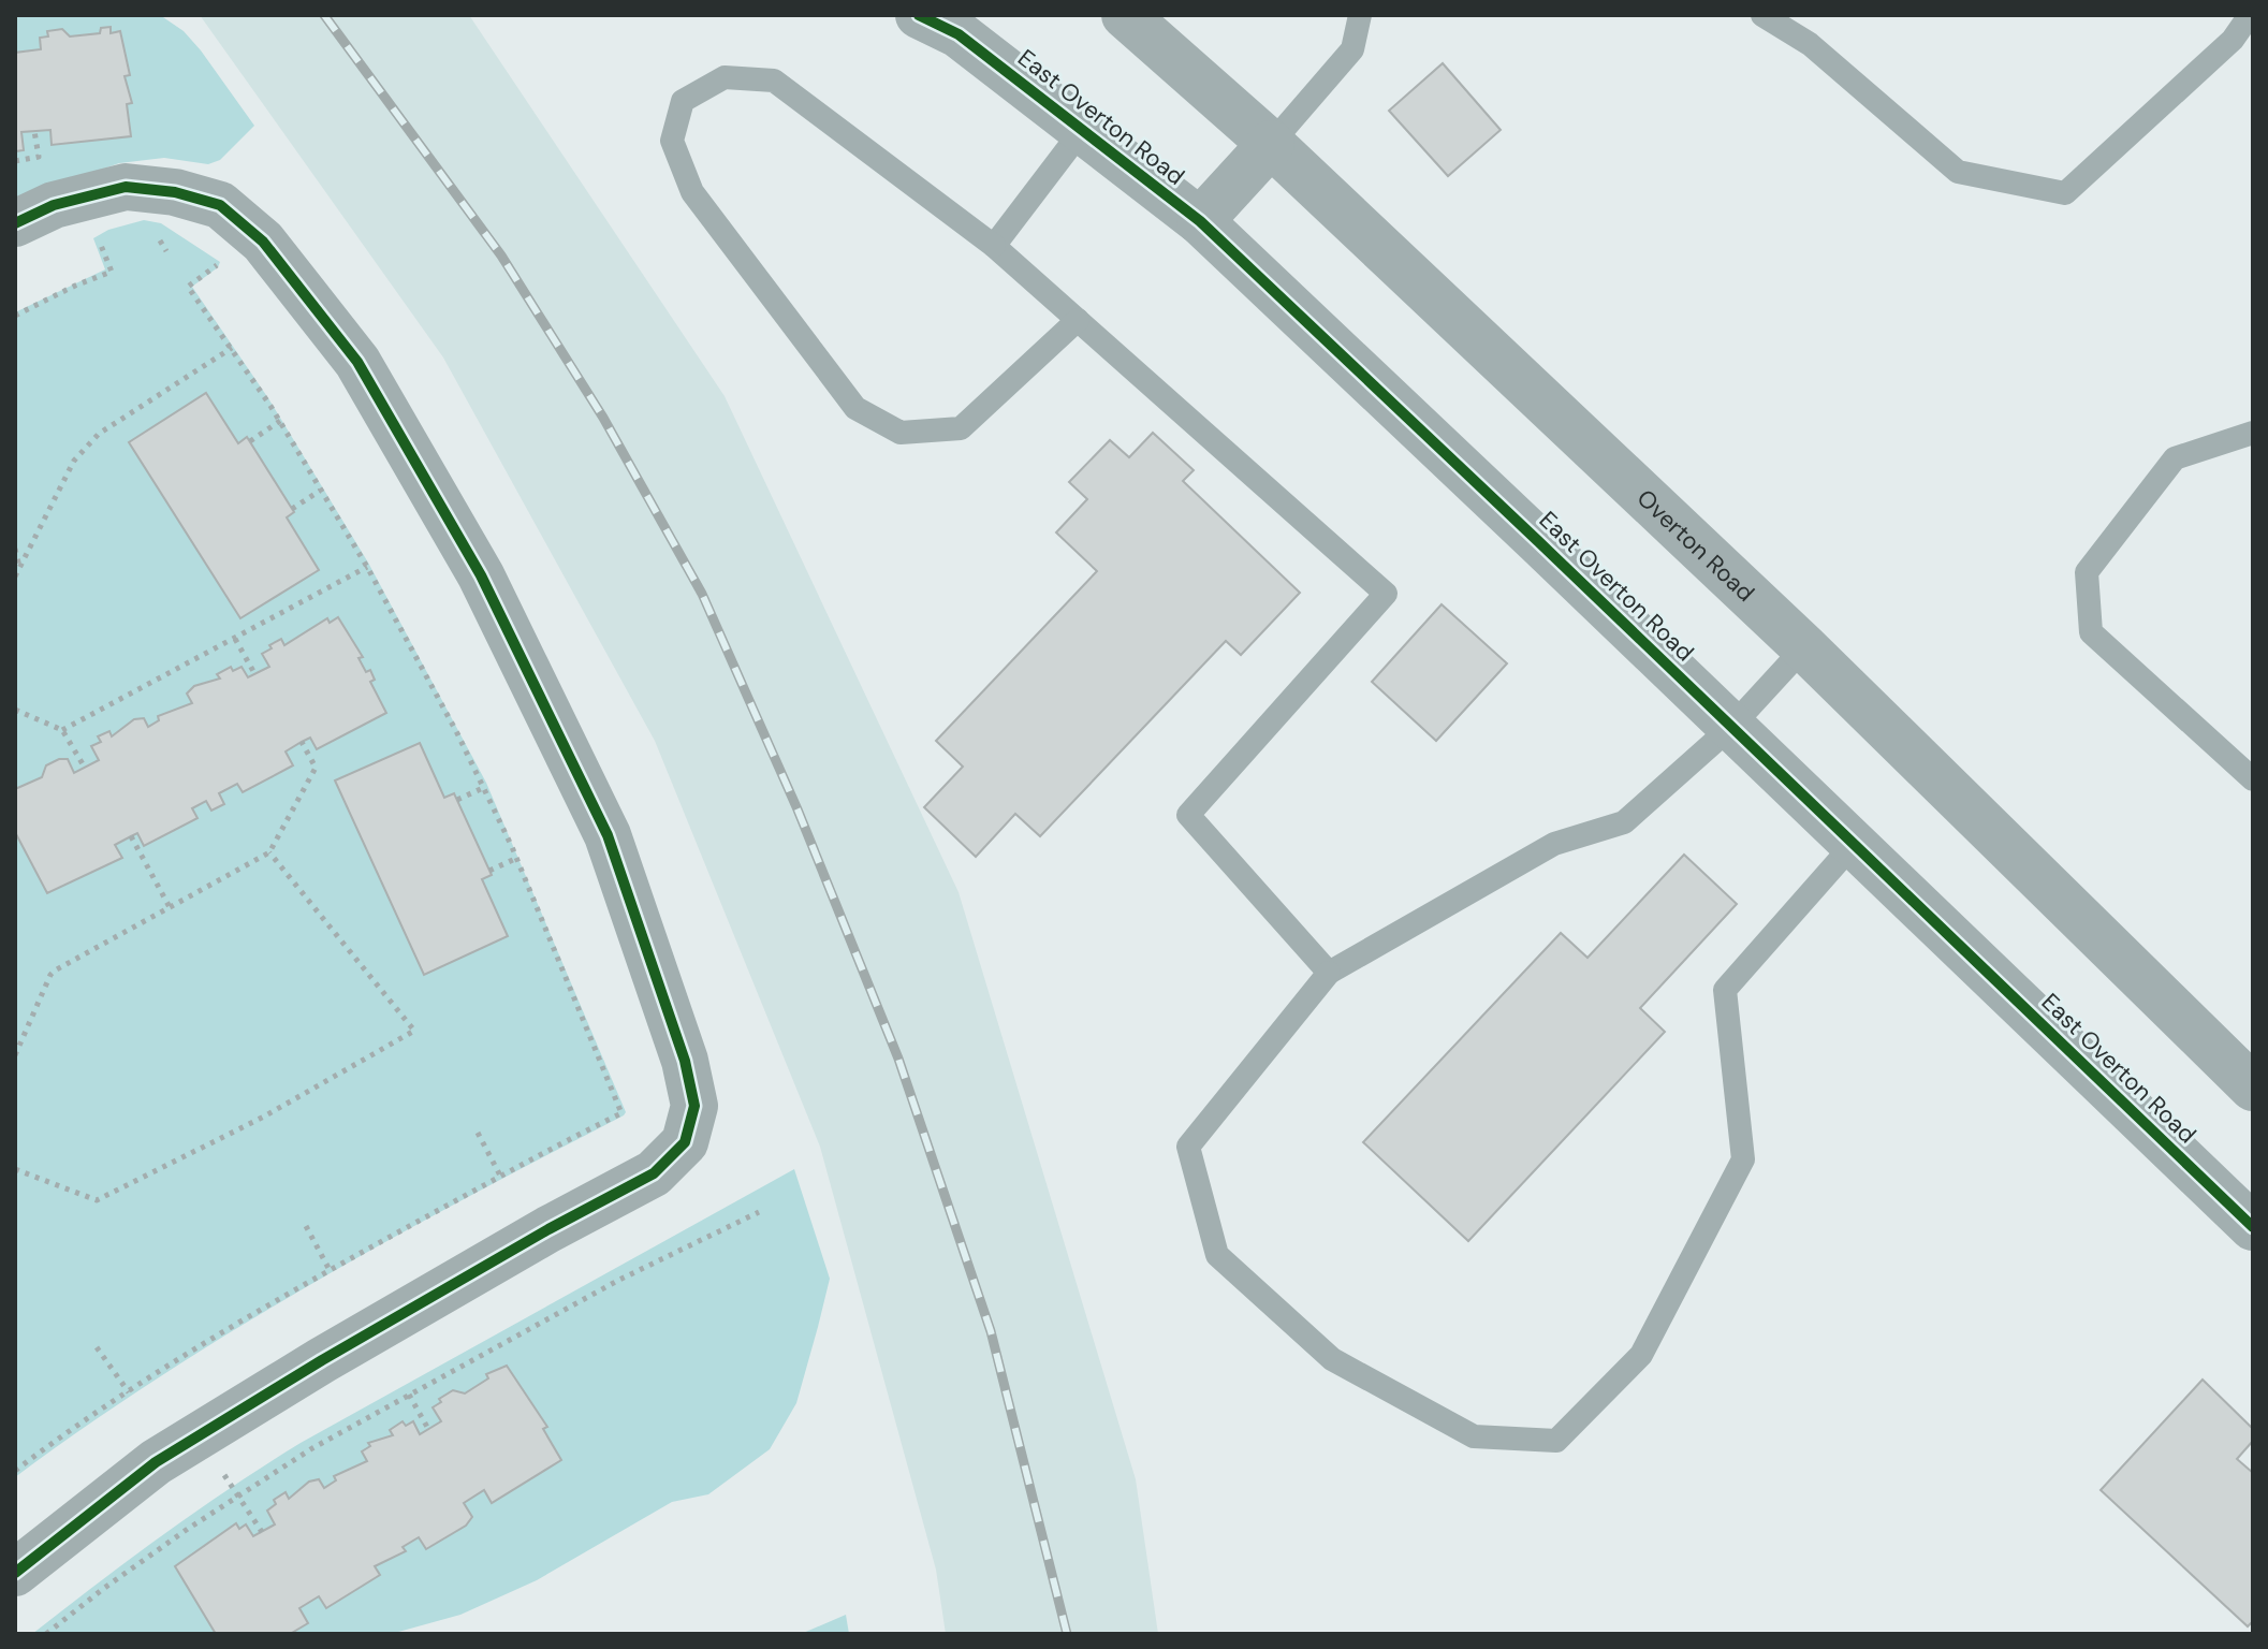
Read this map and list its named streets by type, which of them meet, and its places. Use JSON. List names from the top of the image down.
{
  "streets": {
    "street": ["East Overton Road", "Overton Road"]
  }
}
